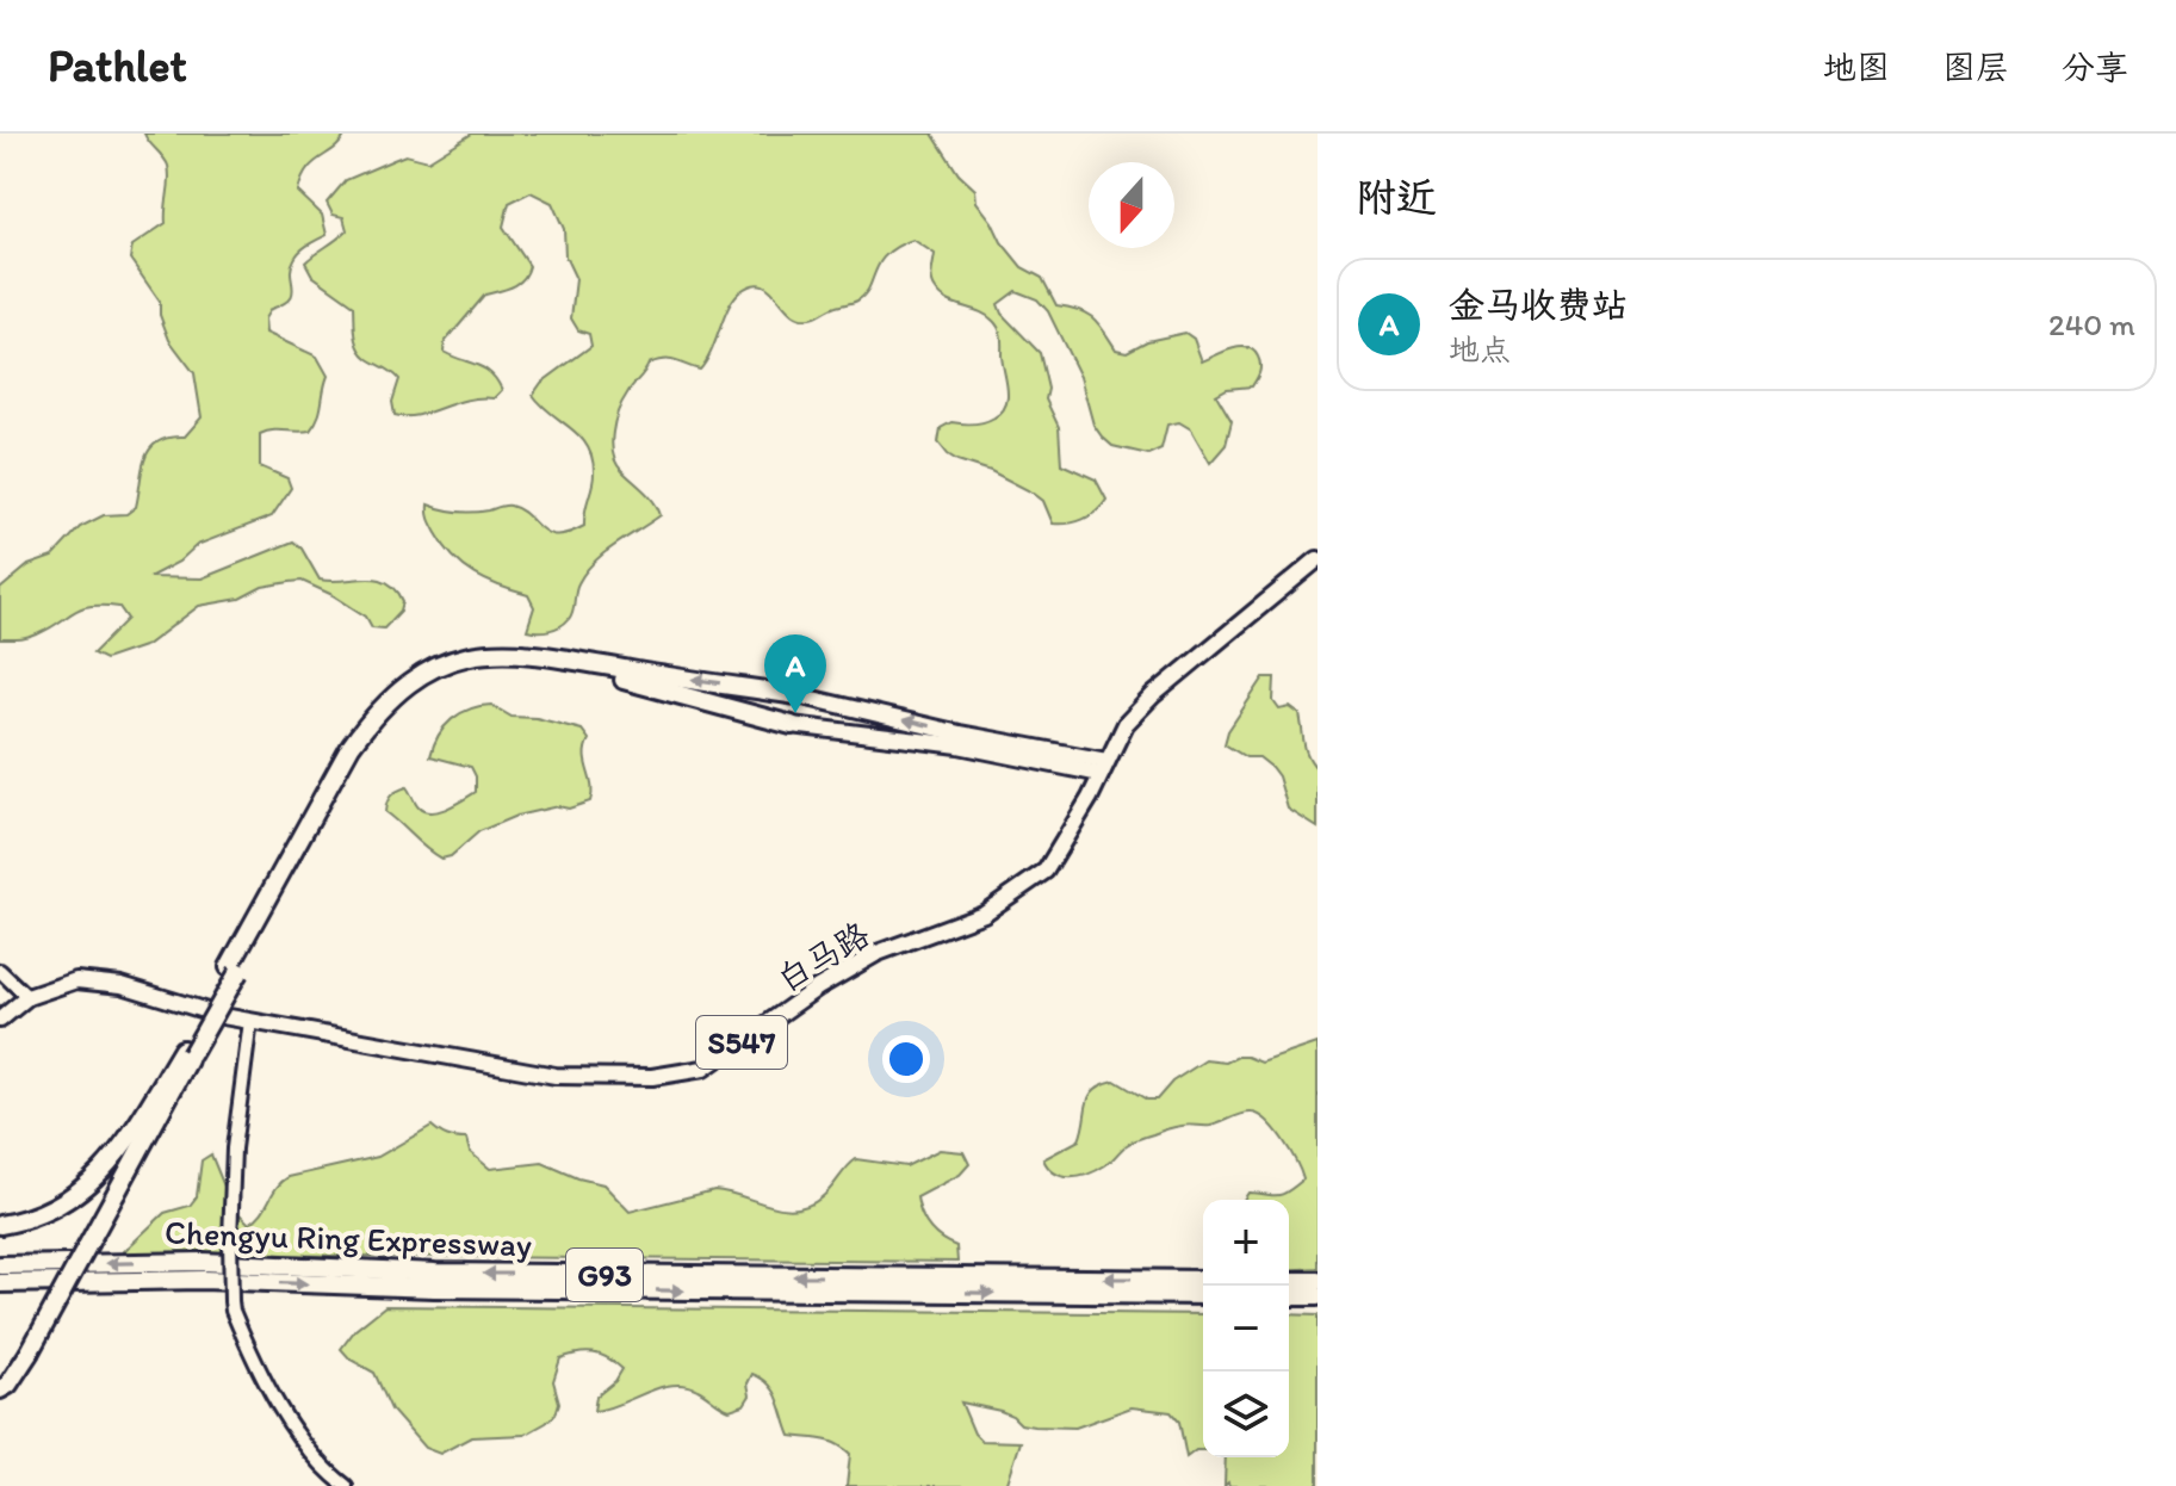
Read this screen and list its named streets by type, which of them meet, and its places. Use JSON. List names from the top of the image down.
{
  "streets": {
    "highway": ["Chengyu Ring Expressway", "G93"],
    "main road": ["白马路", "S547"]
  },
  "north": "bottom",
  "page": {
    "header": "Pathlet",
    "nav": ["地图", "图层", "分享"],
    "heading": "附近",
    "list": [
      {
        "mark": "A",
        "name": "金马收费站",
        "note": "地点",
        "value": "240 m"
      }
    ],
    "pins": "A",
    "map_buttons": ["+", "−"]
  }
}
